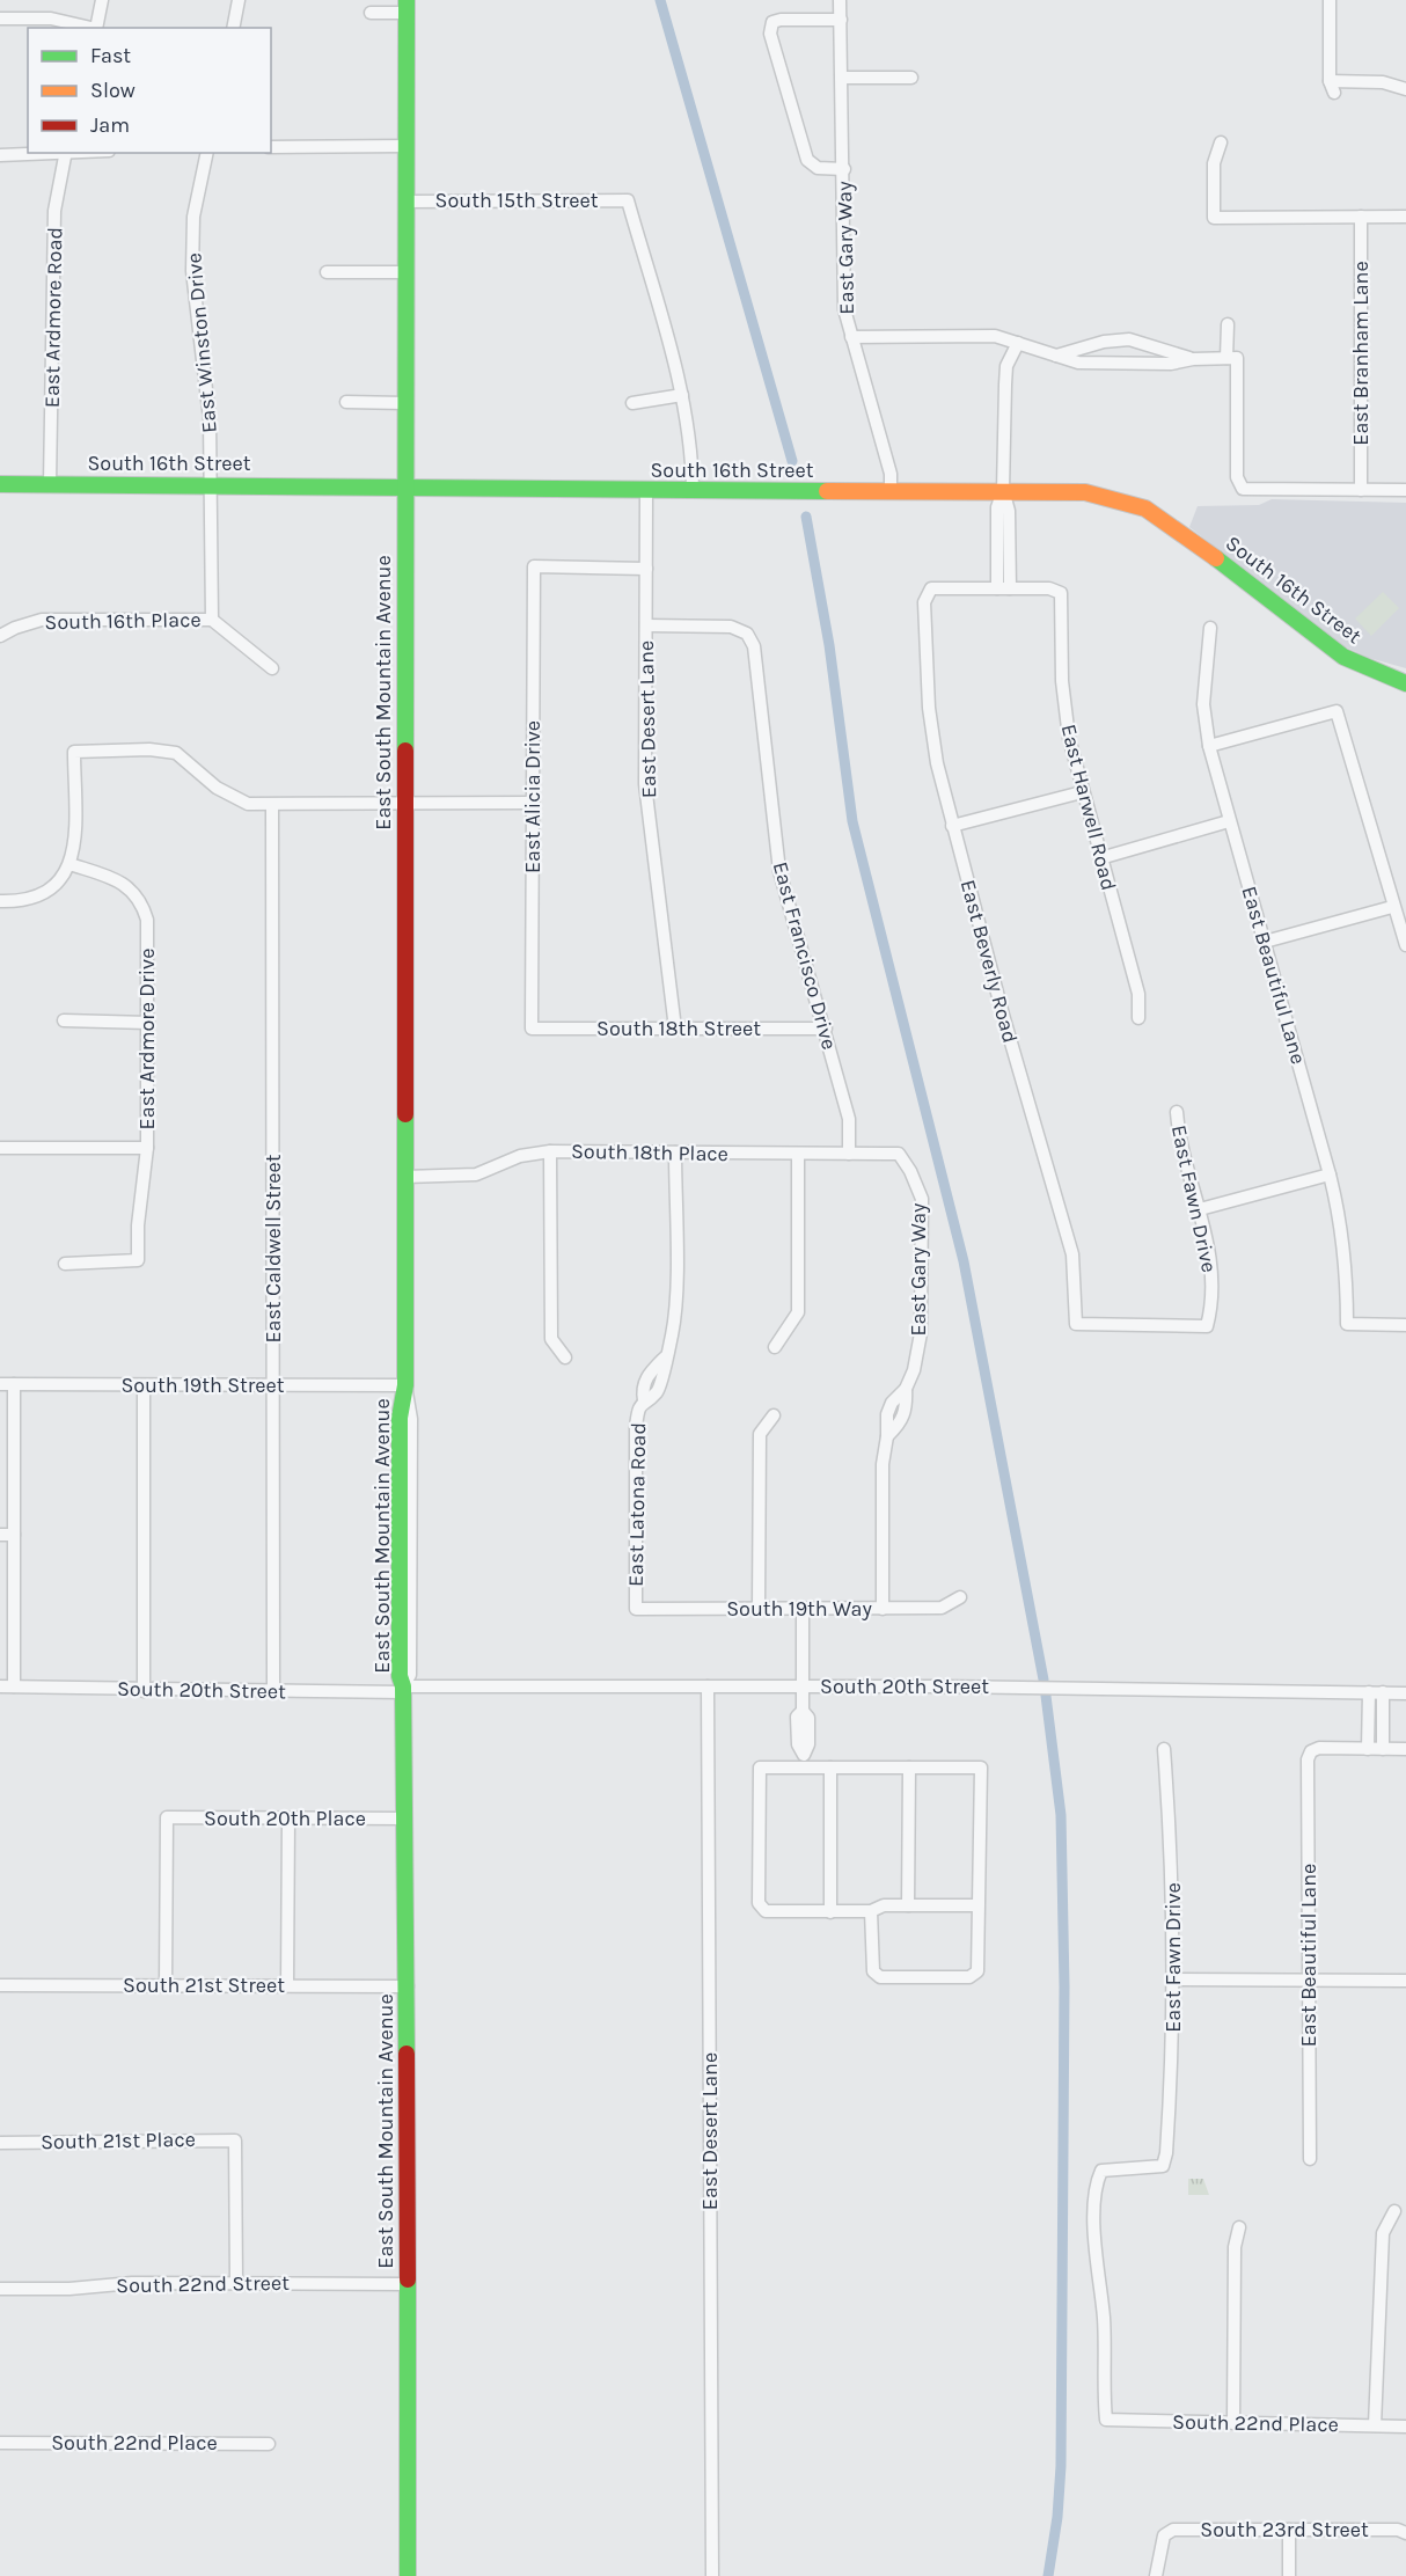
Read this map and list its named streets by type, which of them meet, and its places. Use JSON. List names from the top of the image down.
{
  "streets": {
    "street": [
      "South 15th Street",
      "East Gary Way",
      "East Ardmore Road",
      "East Winston Drive",
      "East Branham Lane",
      "South 16th Street",
      "South 16th Place",
      "East South Mountain Avenue",
      "East Desert Lane",
      "East Alicia Drive",
      "East Harwell Road",
      "East Francisco Drive",
      "East Beverly Road",
      "East Beautiful Lane",
      "South 18th Street",
      "East Ardmore Drive",
      "South 18th Place",
      "East Fawn Drive",
      "East Caldwell Street",
      "South 19th Street",
      "East Latona Road",
      "South 19th Way",
      "South 20th Street",
      "South 20th Place",
      "South 21st Street",
      "South 21st Place",
      "South 22nd Street",
      "South 22nd Place",
      "South 23rd Street"
    ]
  },
  "crossings": [
    ["South 15th Street", "East South Mountain Avenue"],
    ["East Gary Way", "South 16th Street"],
    ["East Gary Way", "South 18th Place"],
    ["East Gary Way", "South 19th Way"],
    ["East Ardmore Road", "South 16th Street"],
    ["East Winston Drive", "South 16th Street"],
    ["East Winston Drive", "South 16th Place"],
    ["South 16th Street", "East South Mountain Avenue"],
    ["South 16th Street", "East Desert Lane"],
    ["East South Mountain Avenue", "South 18th Place"],
    ["East South Mountain Avenue", "South 19th Street"],
    ["East South Mountain Avenue", "South 20th Street"],
    ["East South Mountain Avenue", "South 20th Place"],
    ["East South Mountain Avenue", "South 21st Street"],
    ["East South Mountain Avenue", "South 22nd Street"],
    ["East Desert Lane", "East Alicia Drive"],
    ["East Desert Lane", "East Francisco Drive"],
    ["East Desert Lane", "South 18th Street"],
    ["East Desert Lane", "South 20th Street"],
    ["East Alicia Drive", "South 18th Street"],
    ["East Harwell Road", "East Beverly Road"],
    ["East Francisco Drive", "South 18th Street"],
    ["East Francisco Drive", "South 18th Place"],
    ["East Beverly Road", "East Fawn Drive"],
    ["South 18th Place", "East Latona Road"],
    ["East Fawn Drive", "South 22nd Place"],
    ["East Caldwell Street", "South 19th Street"],
    ["East Caldwell Street", "South 20th Street"],
    ["East Latona Road", "South 19th Way"],
    ["South 20th Place", "South 21st Street"],
    ["South 21st Place", "South 22nd Street"]
  ],
  "legend": ["Fast", "Slow", "Jam"]
}
